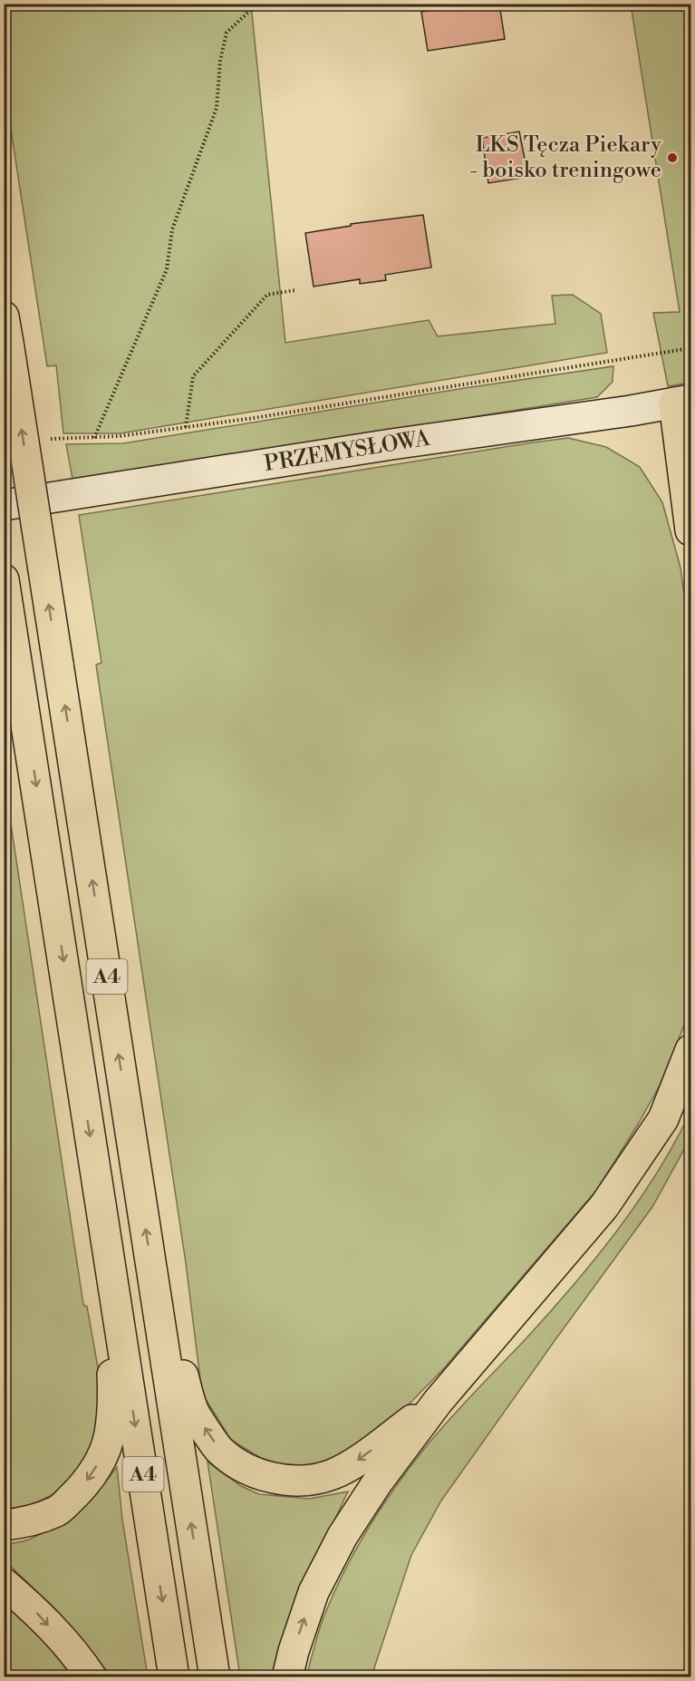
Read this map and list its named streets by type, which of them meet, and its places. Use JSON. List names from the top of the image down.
{
  "streets": {
    "highway": ["A4"],
    "main road": ["PRZEMYSŁOWA"]
  },
  "places": ["LKS Tęcza Piekary - boisko treningowe"]
}
